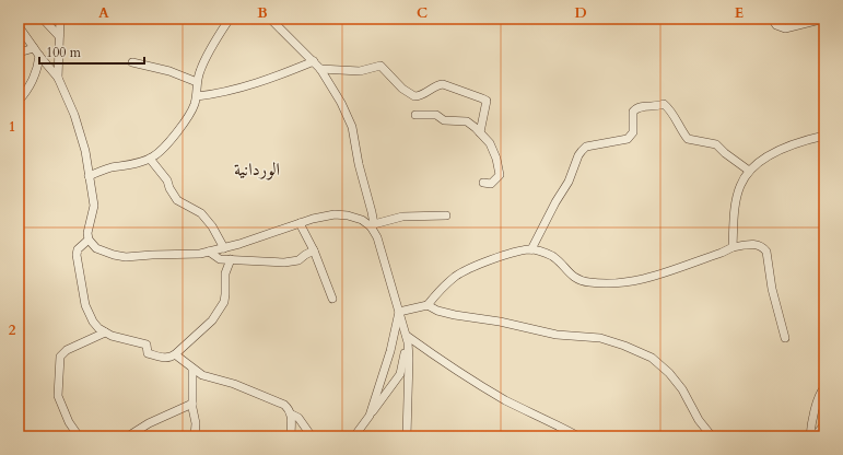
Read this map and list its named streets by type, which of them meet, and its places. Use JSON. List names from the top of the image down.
{
  "districts": ["الوردانية"],
  "scale_bar": "100 m",
  "grid": {
    "columns": [
      "A",
      "B",
      "C",
      "D",
      "E"
    ],
    "rows": ["1", "2"]
  }
}
